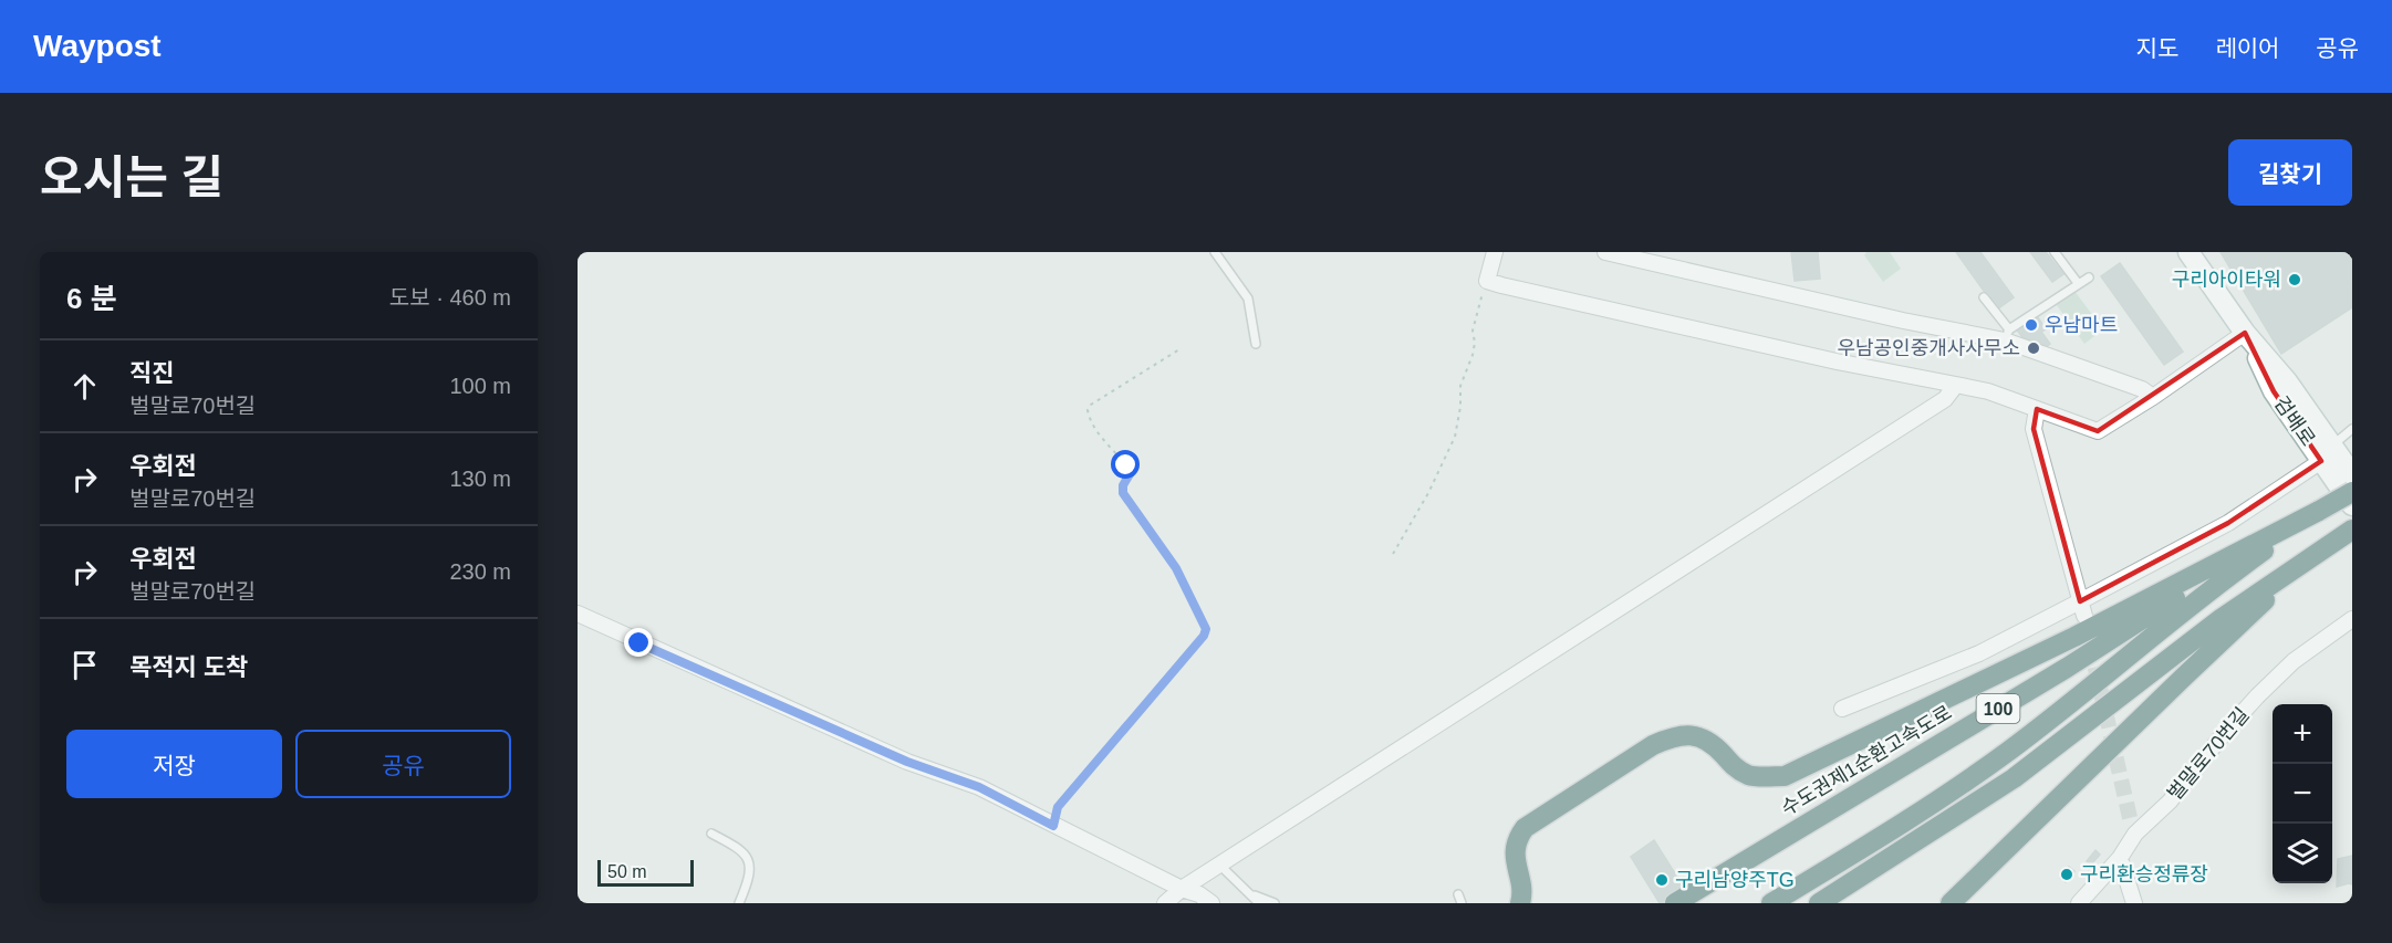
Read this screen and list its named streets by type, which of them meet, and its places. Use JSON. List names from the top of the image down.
{
  "streets": {
    "highway": ["100", "수도권제1순환고속도로"],
    "street": ["검배로", "벌말로70번길"]
  },
  "places": [
    "구리아이타워",
    "우남마트",
    "우남공인중개사사무소",
    "구리환승정류장",
    "구리남양주TG"
  ],
  "scale_bar": "50 m",
  "page": {
    "header": "Waypost",
    "nav": ["지도", "레이어", "공유"],
    "title": "오시는 길",
    "buttons": [
      "길찾기",
      ["저장", "공유"]
    ],
    "heading": ["6 분", "도보 · 460 m"],
    "list": [
      ["직진", "벌말로70번길", "100 m"],
      ["우회전", "벌말로70번길", "130 m"],
      ["우회전", "벌말로70번길", "230 m"],
      "목적지 도착"
    ],
    "map_buttons": ["+", "−"],
    "scale": "50 m"
  }
}
